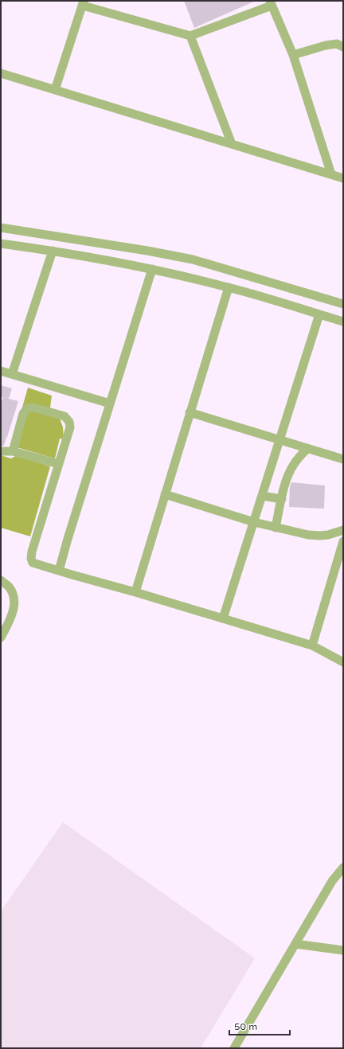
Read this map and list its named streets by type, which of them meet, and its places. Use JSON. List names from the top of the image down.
{
  "scale_bar": "50 m"
}
